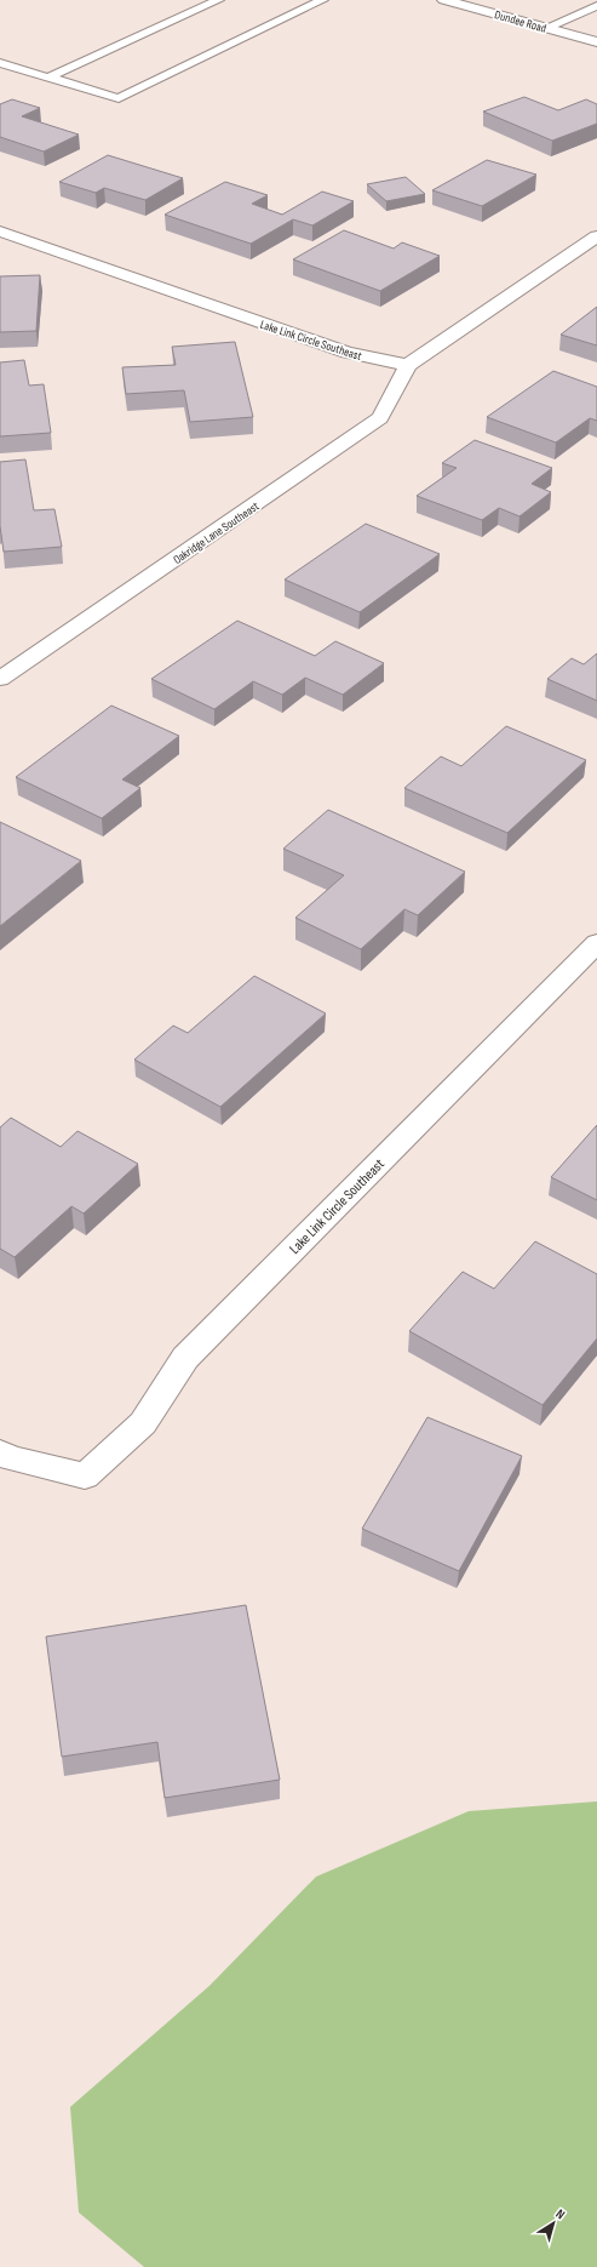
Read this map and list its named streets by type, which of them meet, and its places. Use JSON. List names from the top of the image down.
{
  "streets": {
    "street": ["Dundee Road", "Lake Link Circle Southeast", "Oakridge Lane Southeast"]
  },
  "crossings": [
    ["Lake Link Circle Southeast", "Oakridge Lane Southeast"]
  ],
  "north": "top right"
}
